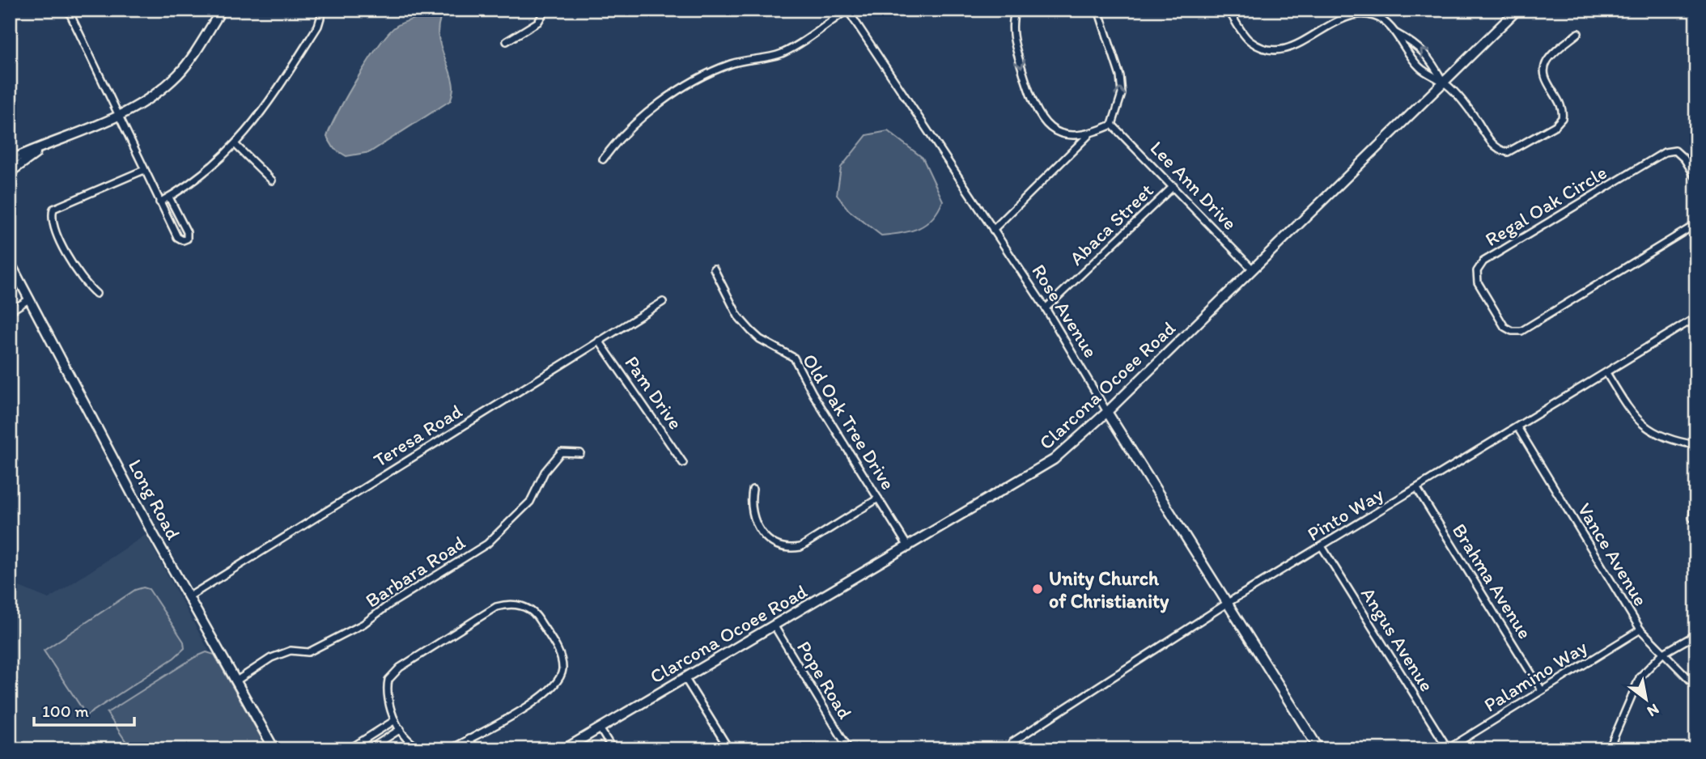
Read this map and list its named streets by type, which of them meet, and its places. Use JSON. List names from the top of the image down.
{
  "streets": {
    "street": [
      "Lee Ann Drive",
      "Regal Oak Circle",
      "Abaca Street",
      "Rose Avenue",
      "Clarcona Ocoee Road",
      "Pam Drive",
      "Old Oak Tree Drive",
      "Teresa Road",
      "Long Road",
      "Pinto Way",
      "Vance Avenue",
      "Barbara Road",
      "Brahma Avenue",
      "Angus Avenue",
      "Palamino Way",
      "Pope Road"
    ]
  },
  "crossings": [
    ["Lee Ann Drive", "Abaca Street"],
    ["Lee Ann Drive", "Clarcona Ocoee Road"],
    ["Abaca Street", "Rose Avenue"],
    ["Rose Avenue", "Clarcona Ocoee Road"],
    ["Rose Avenue", "Pinto Way"],
    ["Clarcona Ocoee Road", "Old Oak Tree Drive"],
    ["Clarcona Ocoee Road", "Pope Road"],
    ["Pam Drive", "Teresa Road"],
    ["Teresa Road", "Long Road"],
    ["Long Road", "Barbara Road"],
    ["Pinto Way", "Vance Avenue"],
    ["Pinto Way", "Brahma Avenue"],
    ["Pinto Way", "Angus Avenue"],
    ["Vance Avenue", "Palamino Way"],
    ["Brahma Avenue", "Palamino Way"],
    ["Angus Avenue", "Palamino Way"]
  ],
  "places": ["Unity Church of Christianity"],
  "scale_bar": "100 m",
  "north": "bottom right"
}
